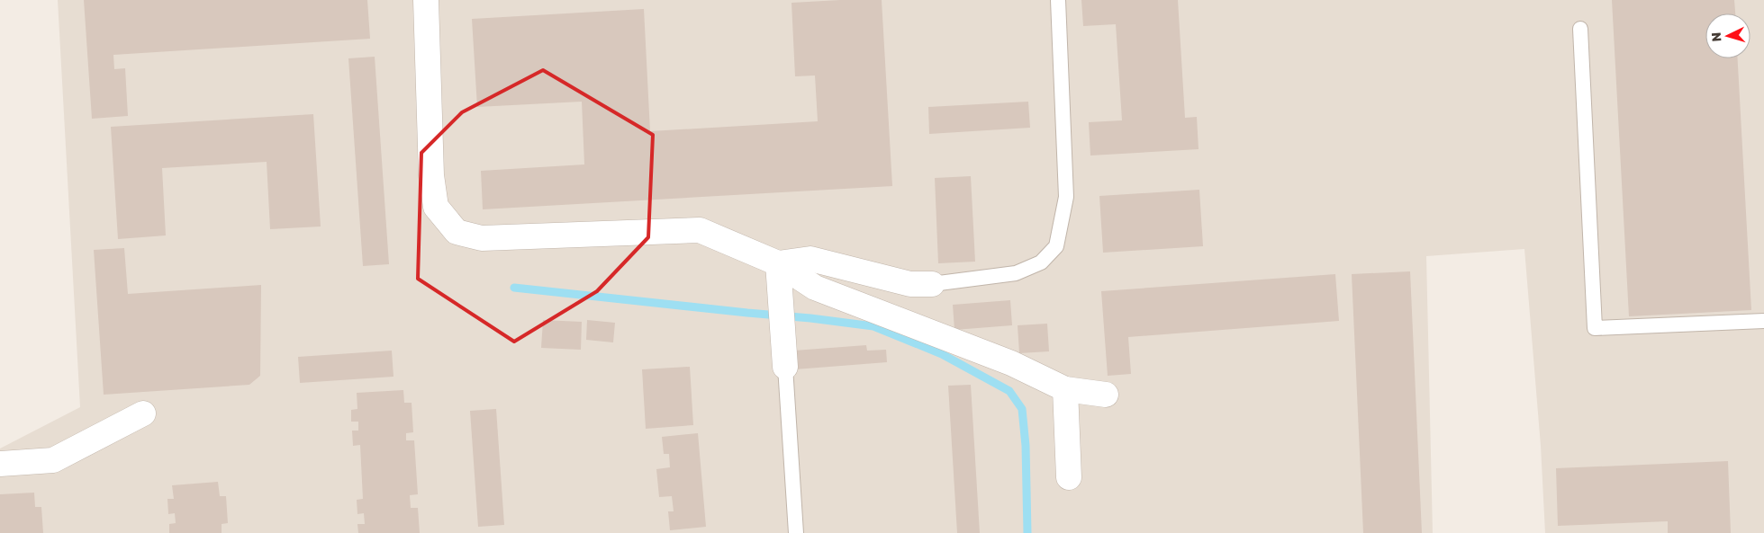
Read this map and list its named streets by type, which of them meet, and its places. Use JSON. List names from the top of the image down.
{
  "north": "left"
}
